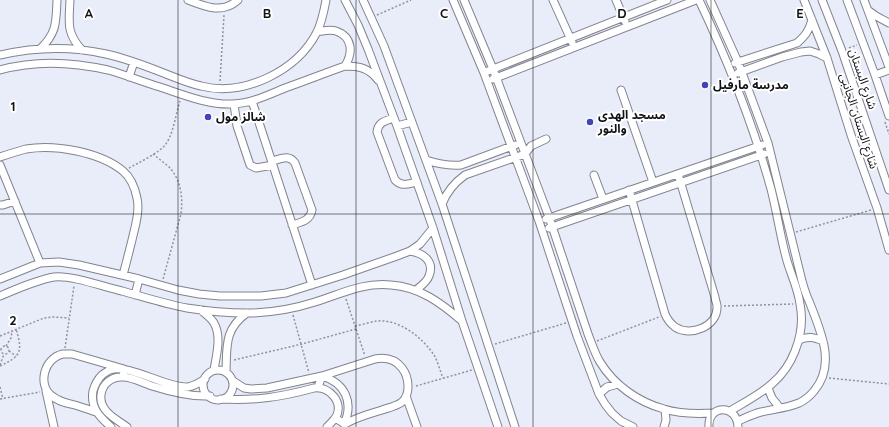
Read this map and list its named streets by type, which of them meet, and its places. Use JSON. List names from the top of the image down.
{
  "streets": {
    "street": ["شارع البستان", "شارع البستان الجانبى"]
  },
  "places": ["مدرسة مارفيل", "شالز مول", "مسجد الهدى والنور"],
  "grid": {
    "columns": [
      "A",
      "B",
      "C",
      "D",
      "E"
    ],
    "rows": ["1", "2"]
  }
}
